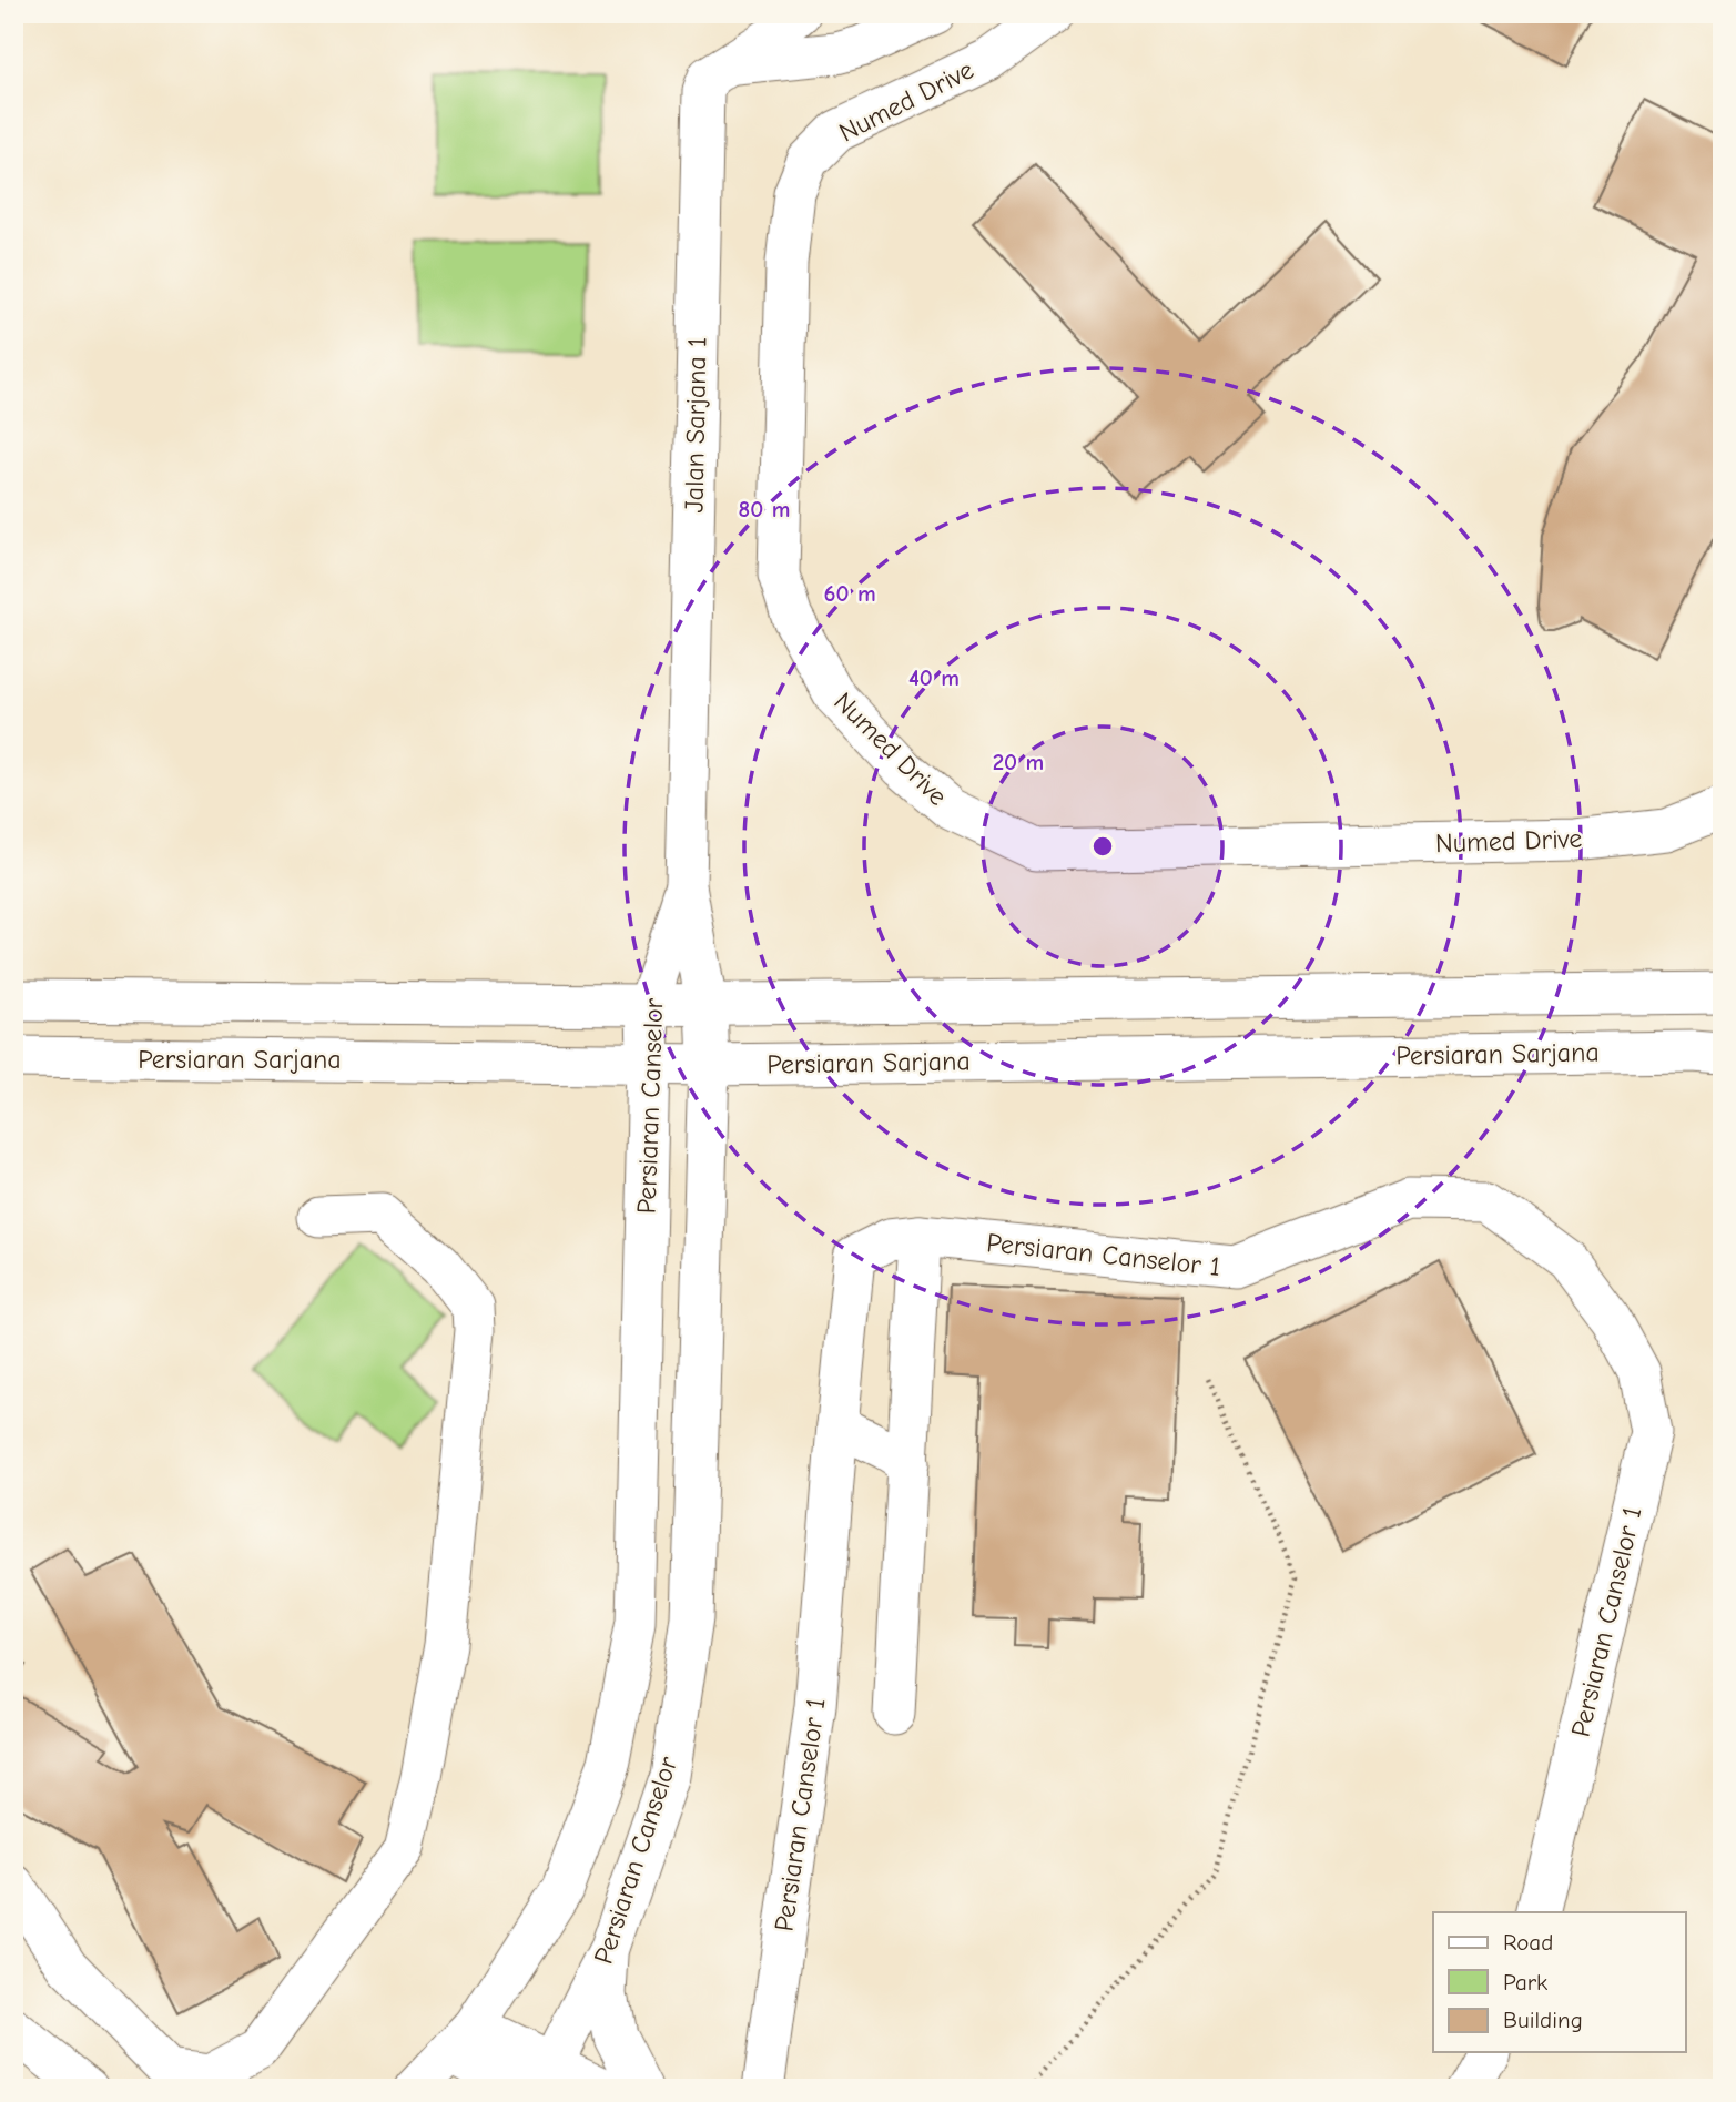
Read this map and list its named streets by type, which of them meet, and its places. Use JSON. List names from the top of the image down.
{
  "streets": {
    "street": [
      "Numed Drive",
      "Jalan Sarjana 1",
      "Persiaran Sarjana",
      "Persiaran Canselor",
      "Persiaran Canselor 1"
    ]
  },
  "crossings": [
    ["Jalan Sarjana 1", "Persiaran Canselor"],
    ["Persiaran Sarjana", "Persiaran Canselor"]
  ],
  "legend": ["Road", "Park", "Building"],
  "rings": [
    "80 m",
    "60 m",
    "40 m",
    "20 m"
  ]
}
